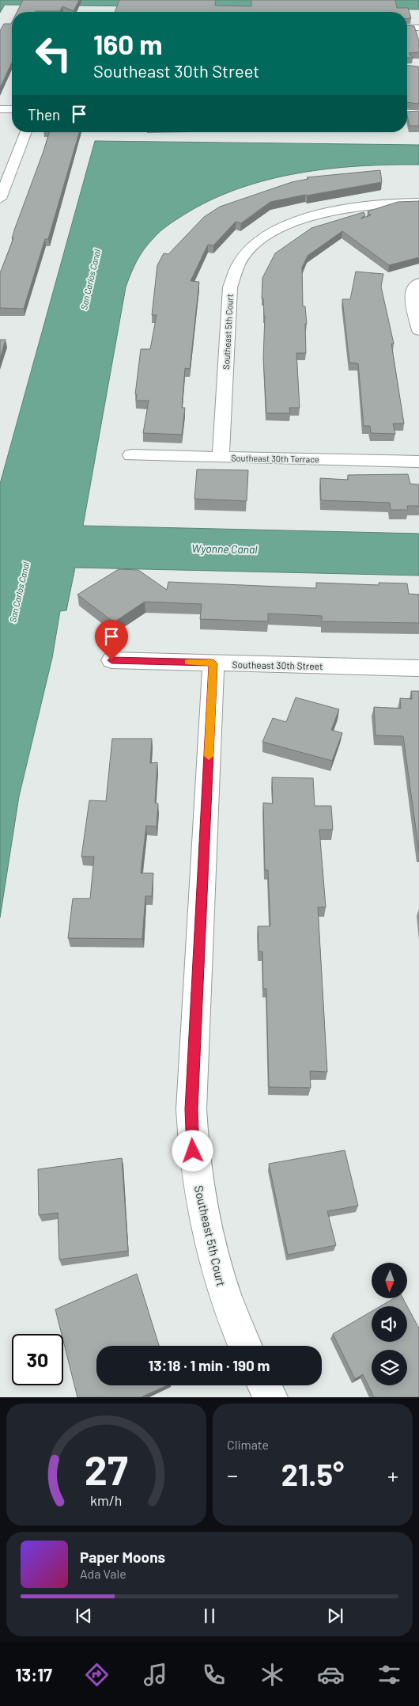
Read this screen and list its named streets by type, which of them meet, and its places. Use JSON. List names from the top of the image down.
{
  "streets": {
    "street": ["Southeast 5th Court", "Southeast 30th Terrace", "Southeast 30th Street"]
  },
  "crossings": [
    ["Southeast 5th Court", "Southeast 30th Terrace"],
    ["Southeast 5th Court", "Southeast 30th Street"]
  ],
  "water": ["San Carlos Canal", "Wyonne Canal"],
  "north": "bottom",
  "page": {
    "turn": ["160 m", "Southeast 30th Street"],
    "then": "Then",
    "limit": "30",
    "trip": "13:18 · 1 min · 190 m",
    "tile": "Climate",
    "heat": ["−", "21.5°", "+"],
    "song": ["Paper Moons", "Ada Vale"],
    "tabs": "13:17",
    "gauge": ["27", "km/h"]
  }
}
